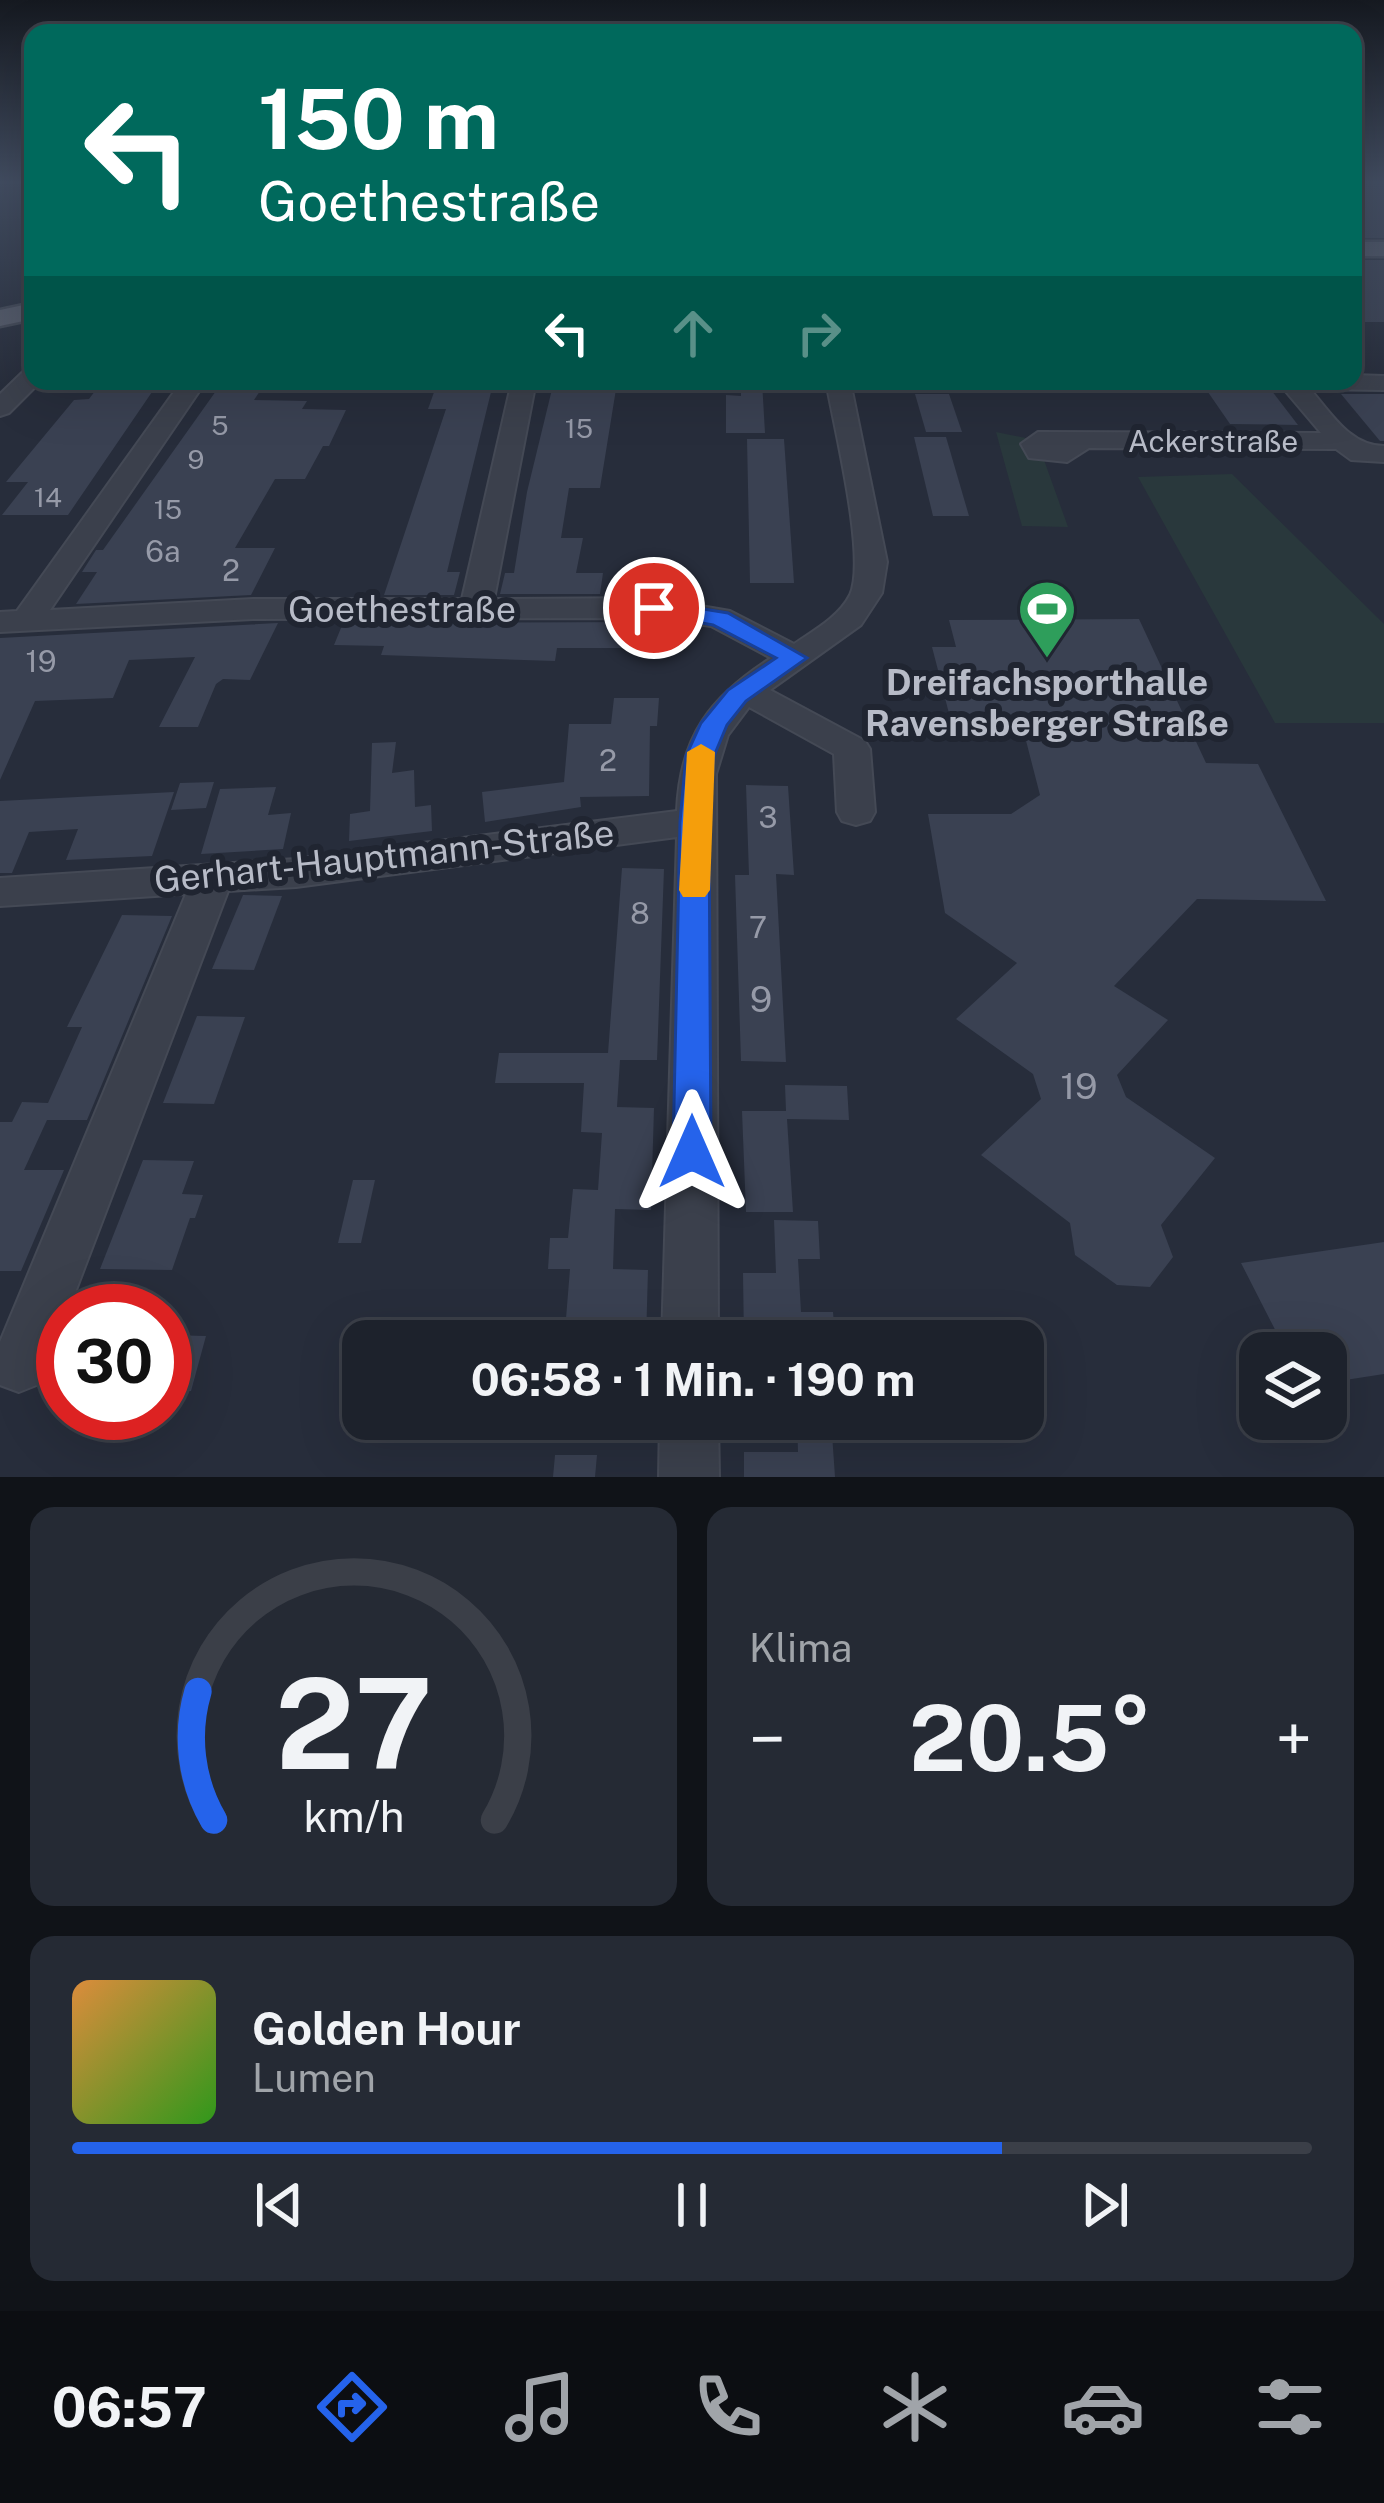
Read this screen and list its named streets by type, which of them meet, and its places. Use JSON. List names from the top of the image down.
{
  "streets": {
    "street": ["Ackerstraße", "Goethestraße", "Gerhart-Hauptmann-Straße"]
  },
  "places": {
    "sports": ["Dreifachsporthalle Ravensberger Straße"]
  },
  "house_numbers": [
    "5",
    "15",
    "9",
    "14",
    "15",
    "6a",
    "2",
    "19",
    "2",
    "3",
    "8",
    "7",
    "9",
    "19"
  ],
  "page": {
    "turn": ["150 m", "Goethestraße"],
    "limit": "30",
    "trip": "06:58 · 1 Min. · 190 m",
    "tile": "Klima",
    "heat": ["−", "20.5°", "+"],
    "song": ["Golden Hour", "Lumen"],
    "tabs": "06:57",
    "gauge": ["27", "km/h"]
  }
}
